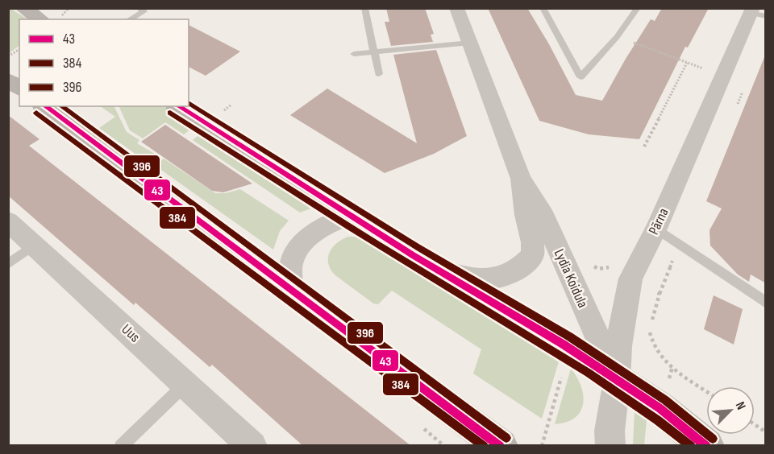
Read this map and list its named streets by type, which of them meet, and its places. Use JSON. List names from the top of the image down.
{
  "streets": {
    "street": ["Pärna", "Lydia Koidula", "Uus"]
  },
  "crossings": [
    ["Pärna", "Lydia Koidula"]
  ],
  "lines": ["transit line 396", "transit line 43", "transit line 384"],
  "legend": ["43", "384", "396"],
  "north": "top right"
}
